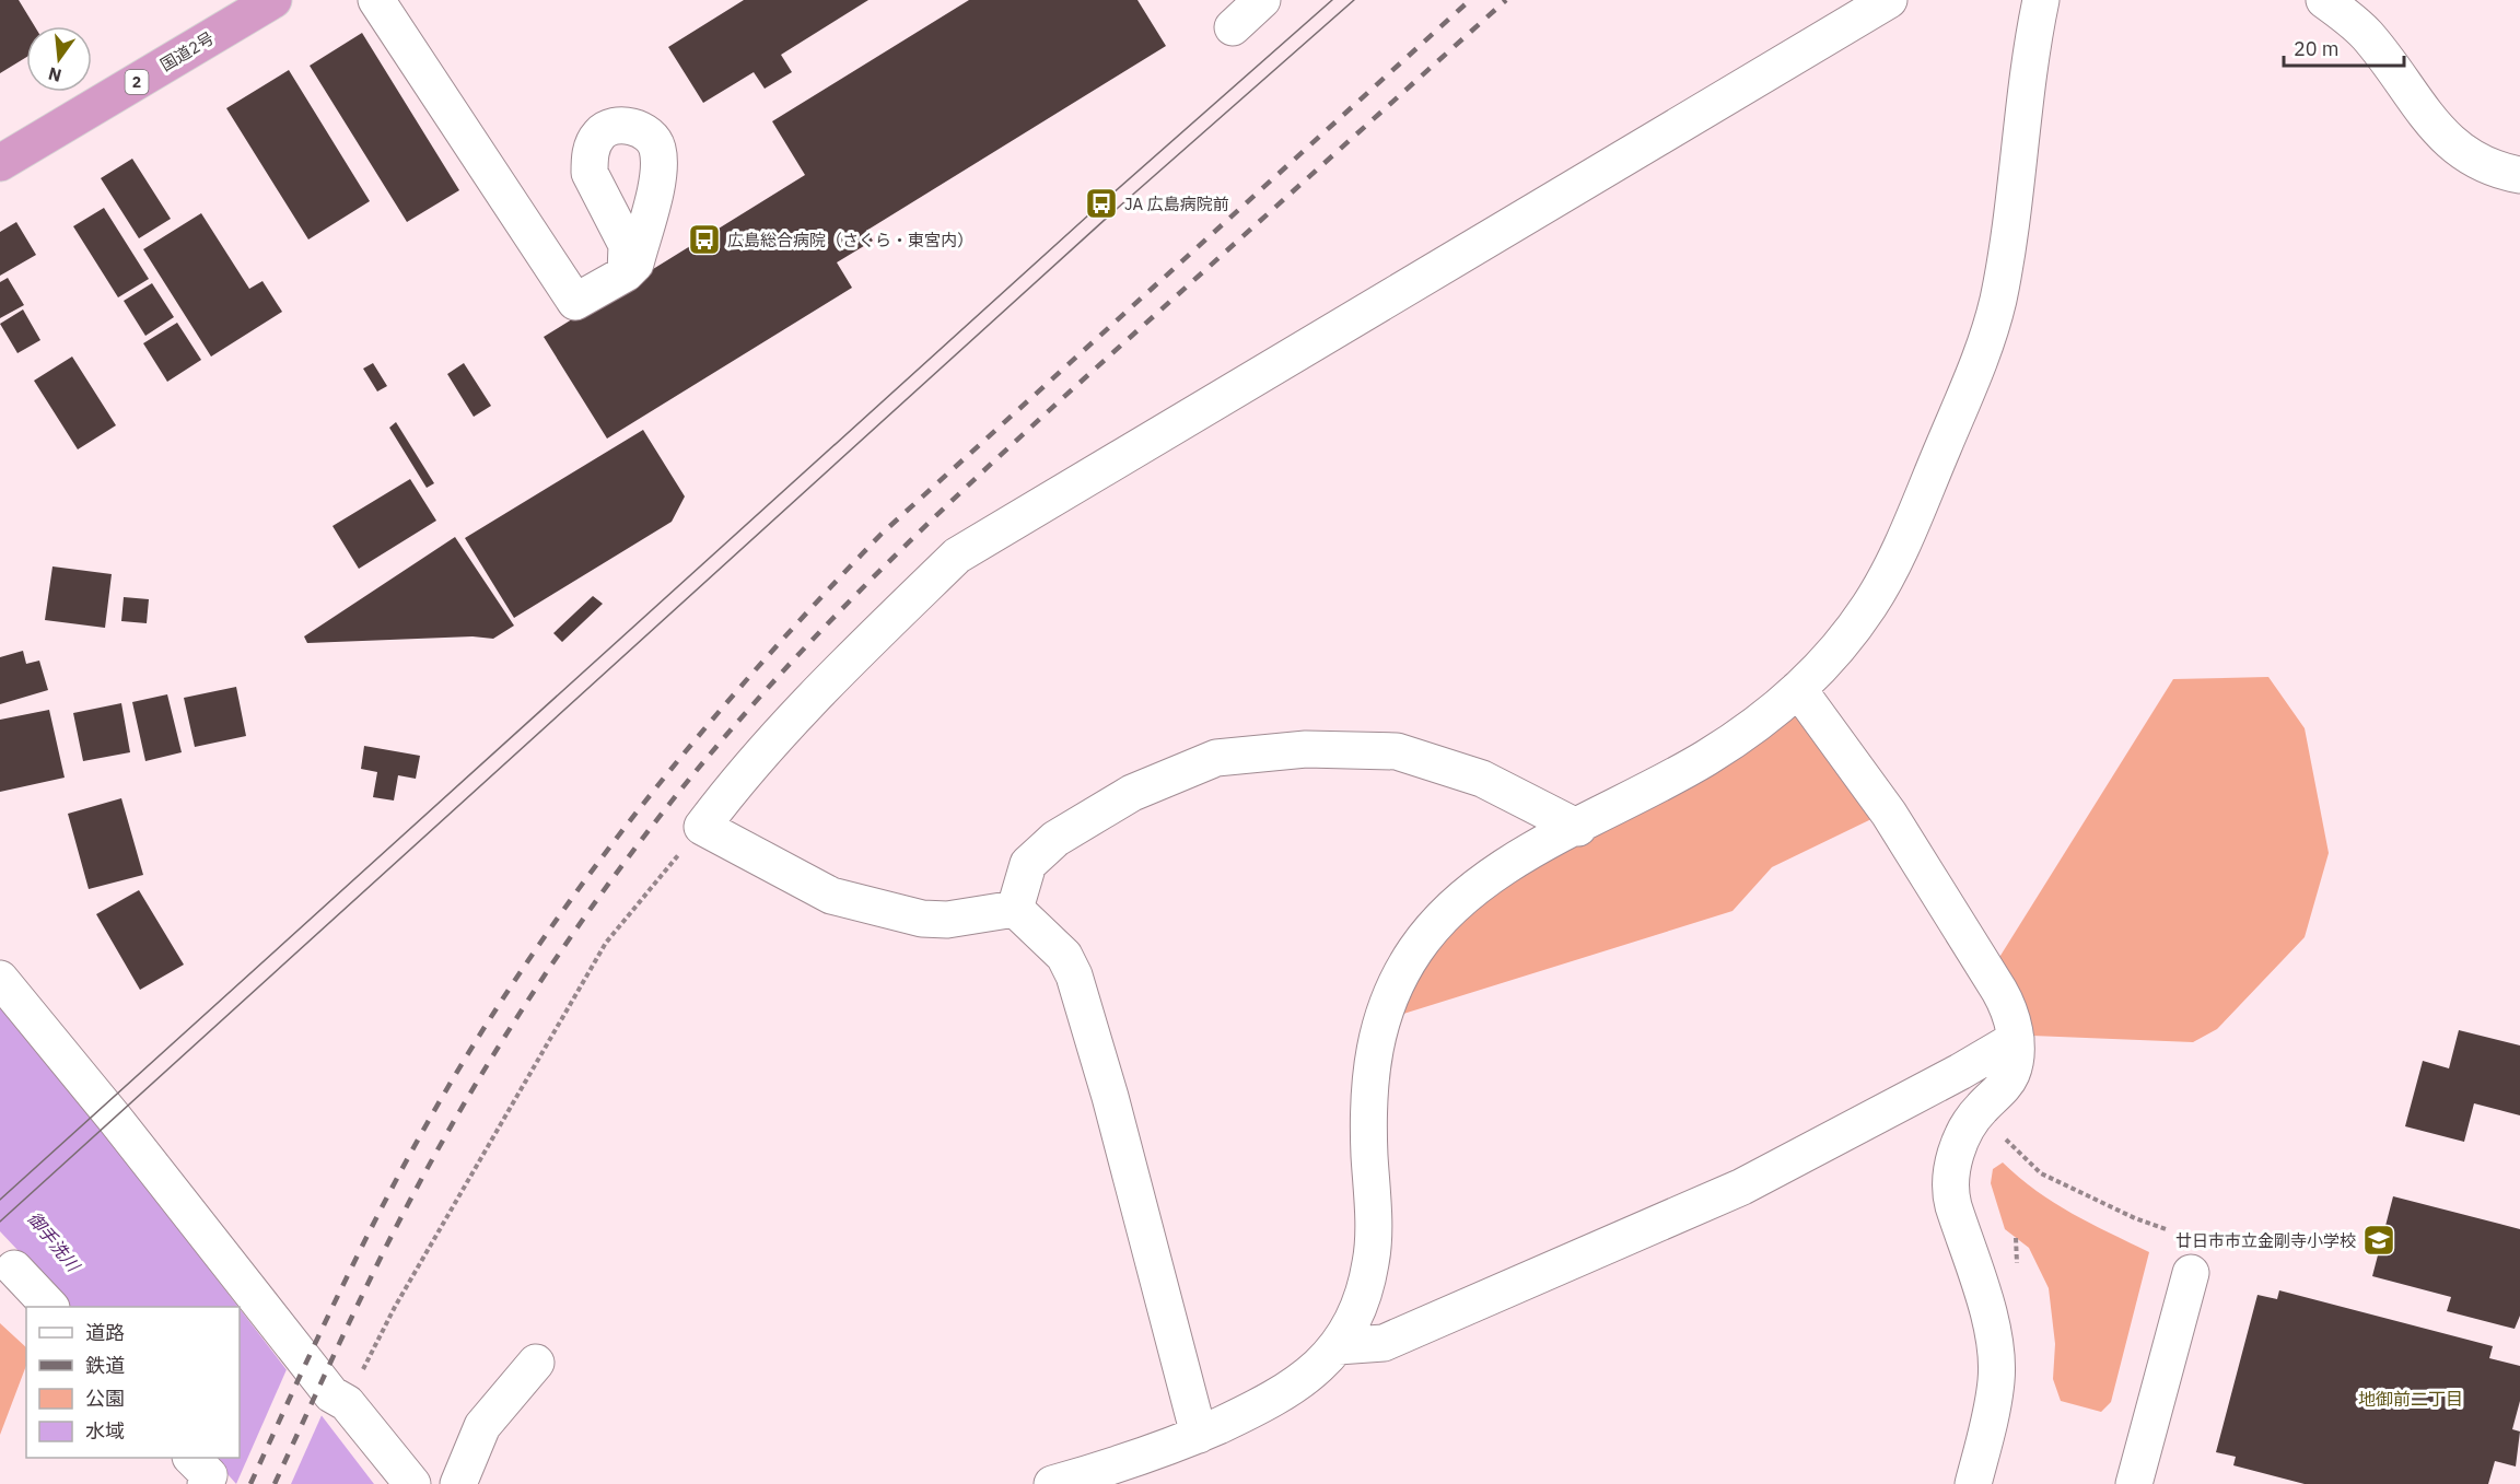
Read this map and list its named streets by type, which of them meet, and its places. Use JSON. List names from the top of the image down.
{
  "streets": {
    "highway": ["国道2号", "2"]
  },
  "districts": ["地御前二丁目"],
  "water": ["御手洗川"],
  "places": {
    "bus stop": ["JA 広島病院前", "広島総合病院（さくら・東宮内）"],
    "school or university": ["廿日市市立金剛寺小学校"]
  },
  "legend": [
    "道路",
    "鉄道",
    "公園",
    "水域"
  ],
  "scale_bar": "20 m",
  "north": "bottom"
}
